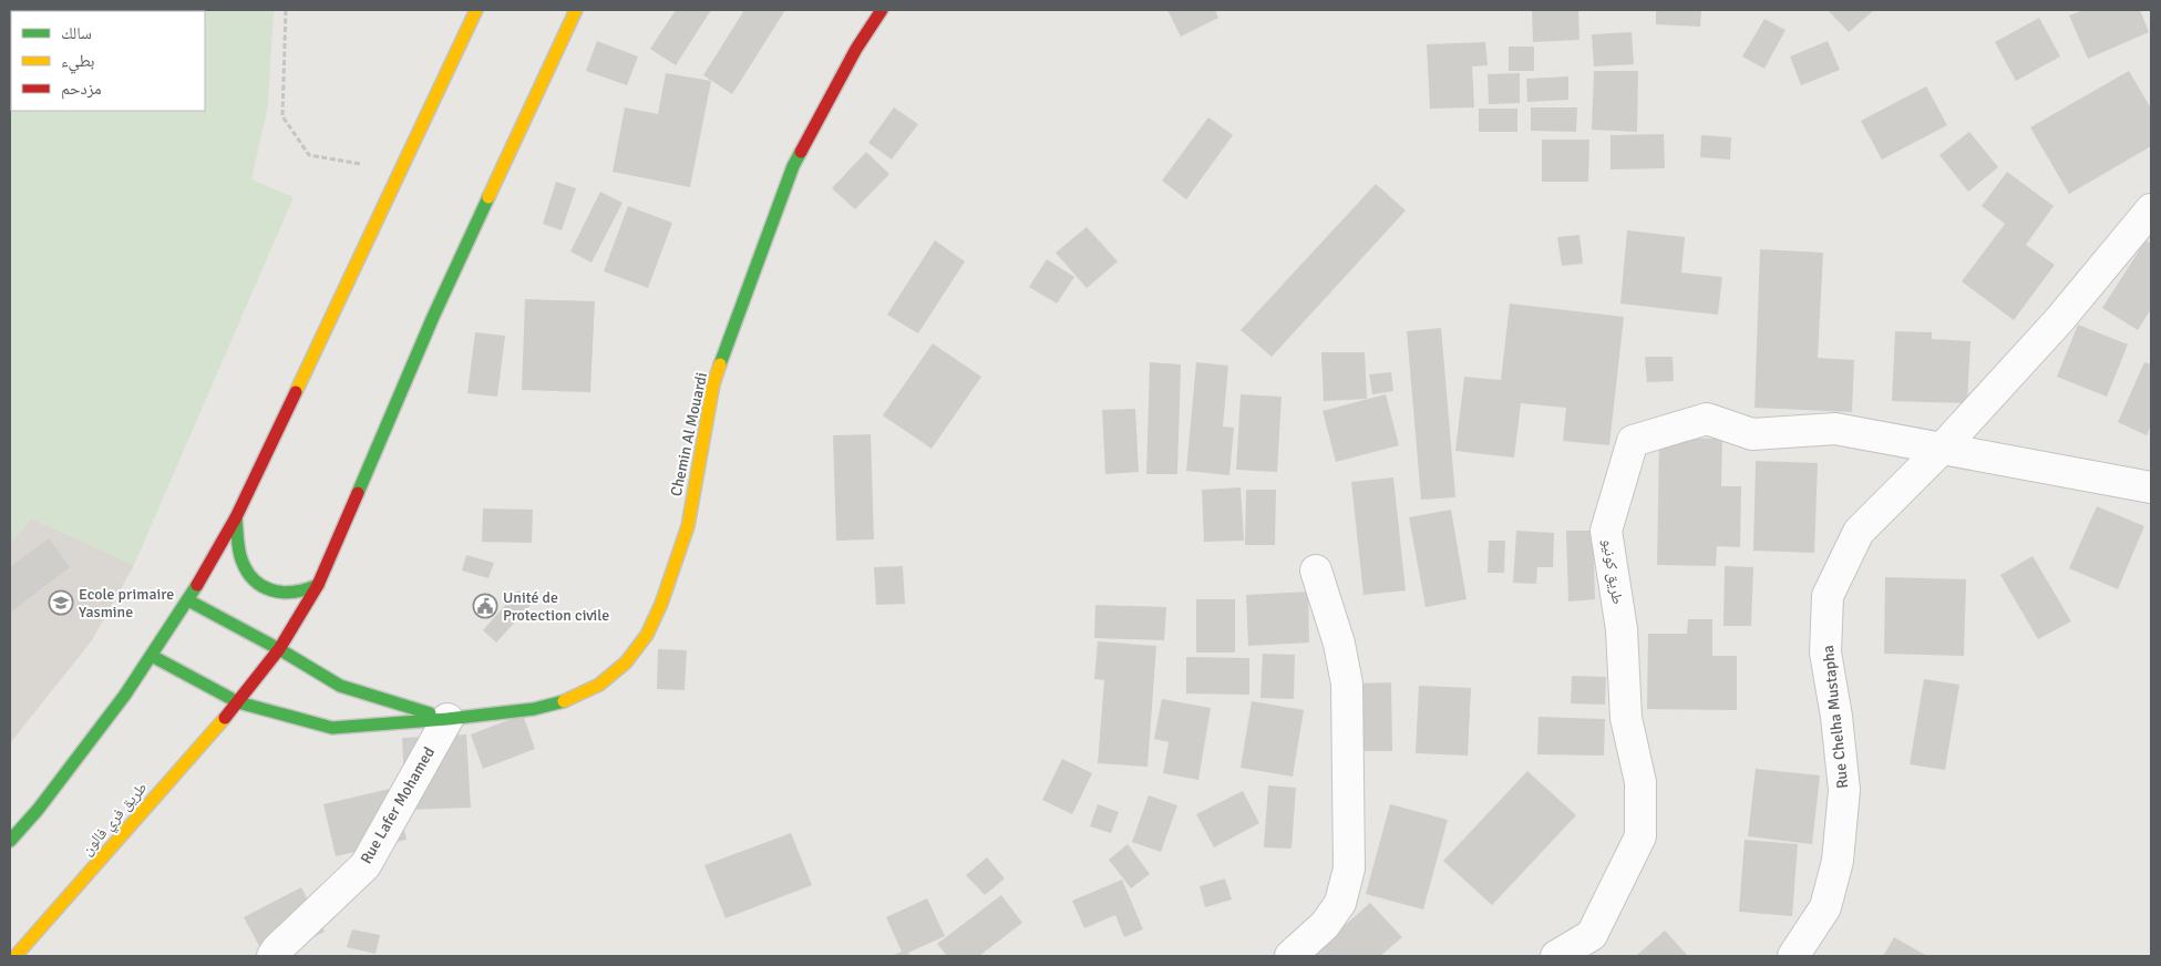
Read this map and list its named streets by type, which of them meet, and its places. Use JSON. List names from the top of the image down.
{
  "streets": {
    "main road": ["Chemin Al Mouardi", "طريق فري فالون"],
    "street": ["طريق كونيو", "Rue Chelha Mustapha", "Rue Lafer Mohamed"]
  },
  "crossings": [
    ["Chemin Al Mouardi", "Rue Lafer Mohamed"],
    ["Chemin Al Mouardi", "طريق فري فالون"],
    ["طريق كونيو", "Rue Chelha Mustapha"]
  ],
  "places": {
    "school or university": ["Ecole primaire Yasmine"],
    "public building": ["Unité de Protection civile"]
  },
  "legend": ["سالك", "بطيء", "مزدحم"]
}
